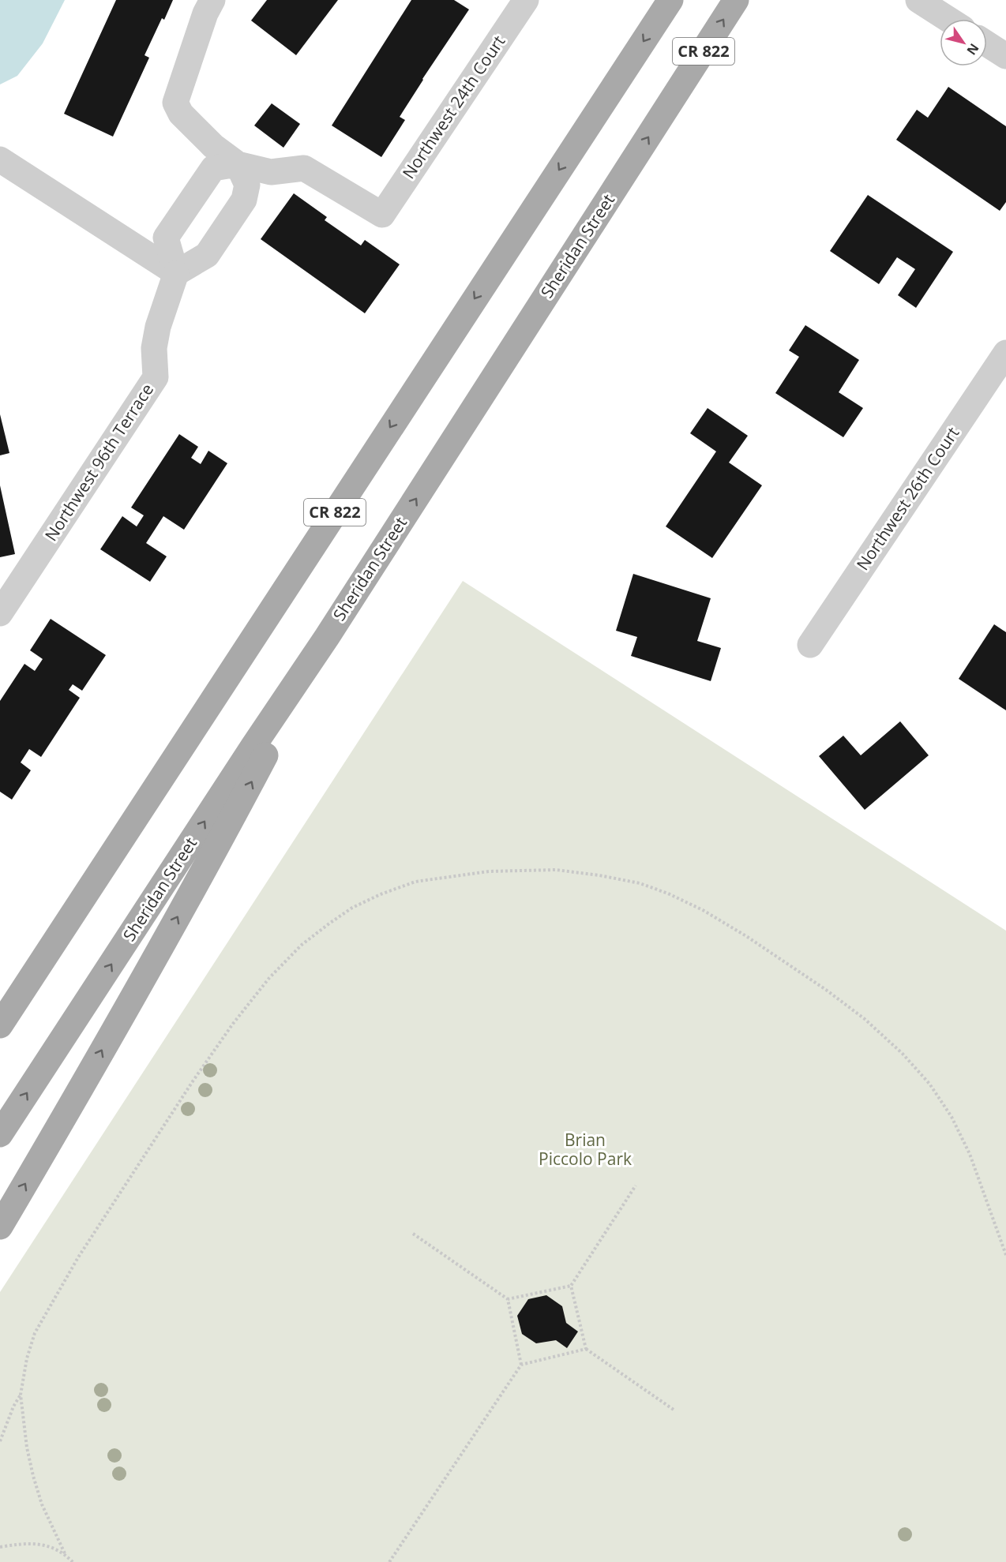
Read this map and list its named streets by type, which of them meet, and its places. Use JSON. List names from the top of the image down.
{
  "streets": {
    "main road": ["CR 822", "Sheridan Street"],
    "street": ["Northwest 24th Court", "Northwest 96th Terrace", "Northwest 26th Court"]
  },
  "parks": ["Brian Piccolo Park"],
  "north": "bottom right"
}
